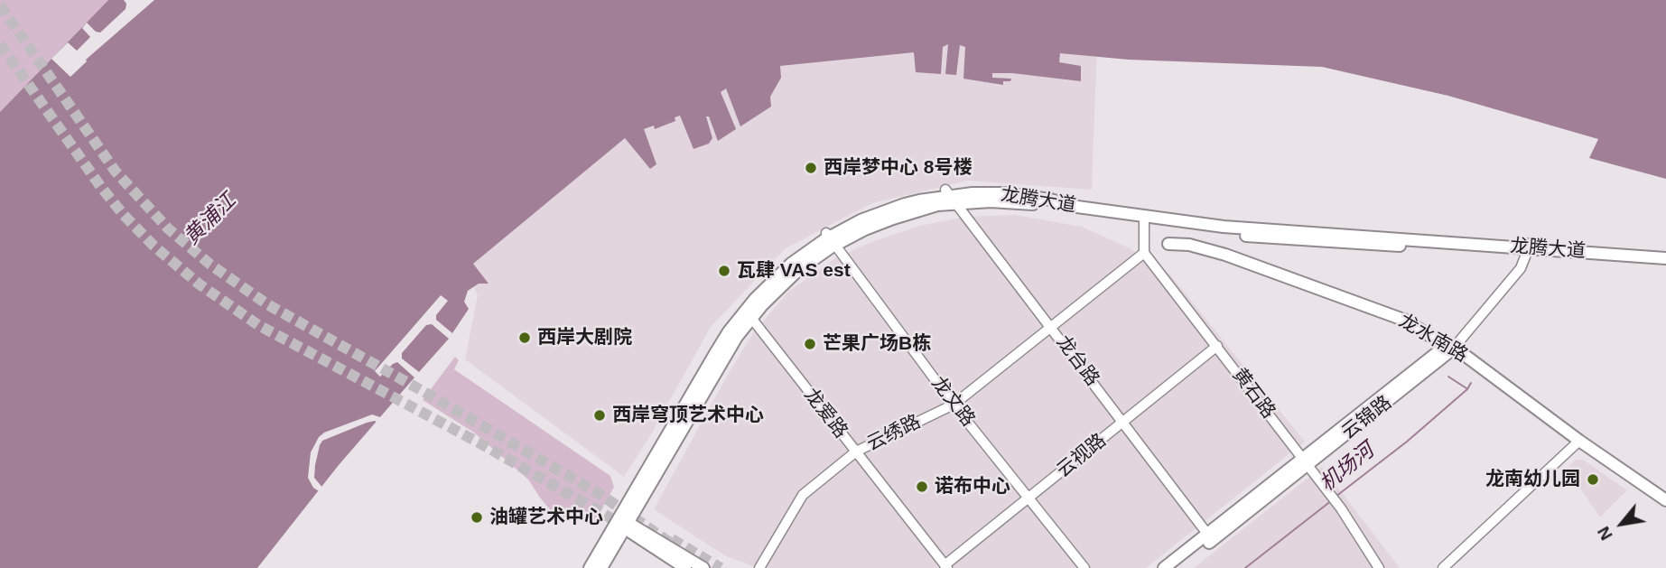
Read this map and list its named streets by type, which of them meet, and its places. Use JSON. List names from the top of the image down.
{
  "streets": {
    "main road": ["龙腾大道", "龙水南路", "云锦路"],
    "street": [
      "龙台路",
      "黄石路",
      "龙文路",
      "龙爱路",
      "云绣路",
      "云视路"
    ]
  },
  "crossings": [
    ["龙腾大道", "龙台路"],
    ["龙腾大道", "龙文路"],
    ["龙腾大道", "龙爱路"],
    ["龙腾大道", "云锦路"],
    ["龙水南路", "云锦路"],
    ["龙台路", "云锦路"],
    ["龙台路", "云绣路"],
    ["龙台路", "云视路"],
    ["黄石路", "云锦路"],
    ["黄石路", "云绣路"],
    ["黄石路", "云视路"],
    ["龙文路", "云绣路"],
    ["龙文路", "云视路"],
    ["龙爱路", "云绣路"],
    ["龙爱路", "云视路"]
  ],
  "water": ["黄浦江", "机场河"],
  "places": [
    "西岸梦中心 8号楼",
    "瓦肆 VAS est",
    "西岸大剧院",
    "芒果广场B栋",
    "西岸穹顶艺术中心",
    "龙南幼儿园",
    "诺布中心",
    "油罐艺术中心"
  ],
  "north": "bottom left"
}
